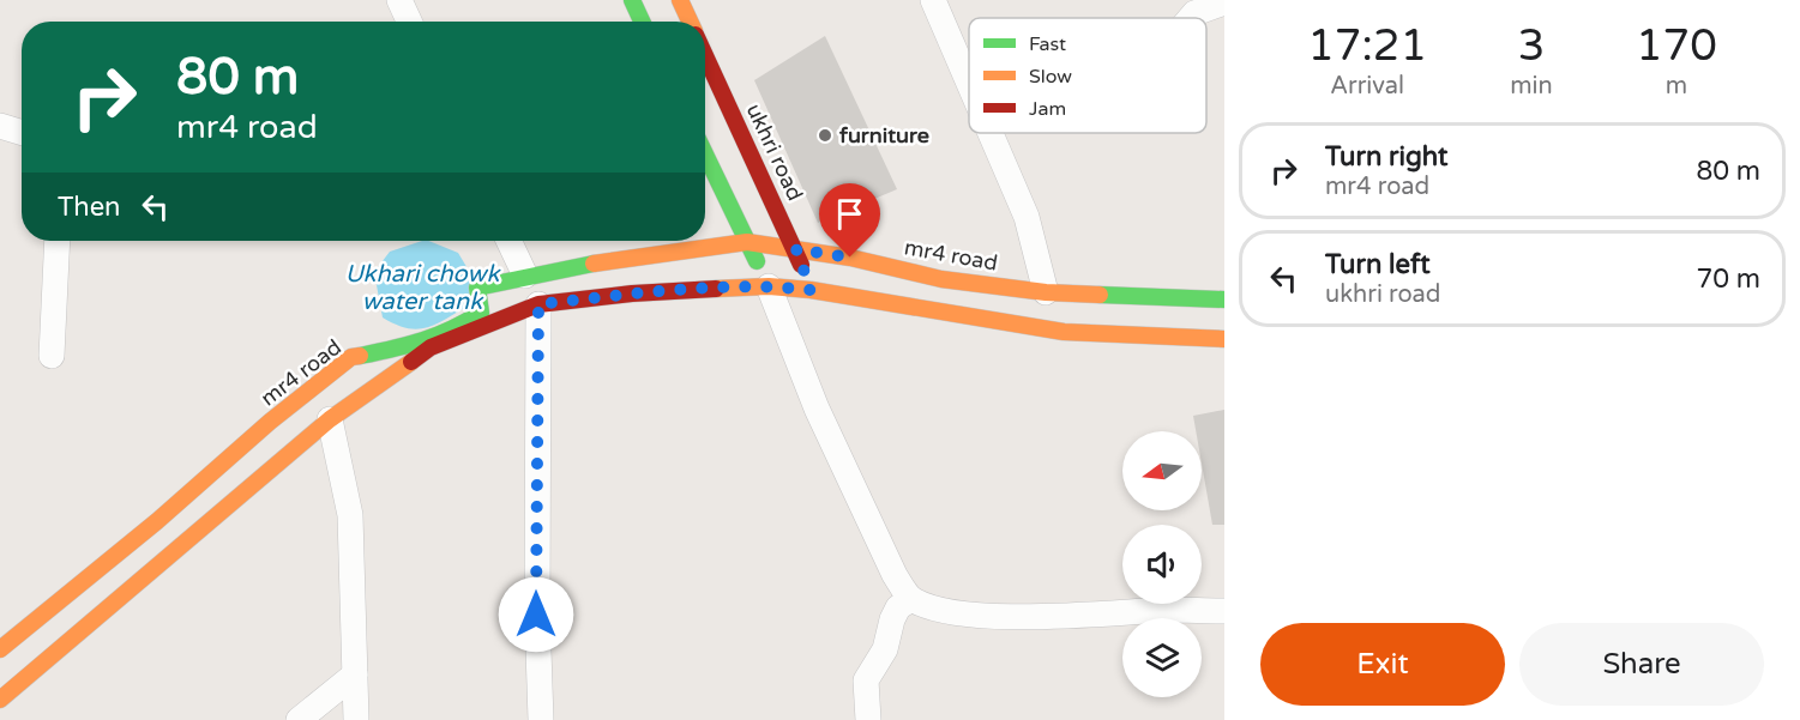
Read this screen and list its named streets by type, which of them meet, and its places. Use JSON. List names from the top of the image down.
{
  "streets": {
    "street": ["ukhri road", "mr4 road"]
  },
  "crossings": [
    ["ukhri road", "mr4 road"]
  ],
  "water": ["Ukhari chowk water tank"],
  "places": ["furniture"],
  "legend": ["Fast", "Slow", "Jam"],
  "north": "left",
  "page": {
    "eta": [
      "17:21",
      "Arrival",
      "3",
      "min",
      "170",
      "m"
    ],
    "turn": ["80 m", "mr4 road"],
    "list": [
      {
        "name": "Turn right",
        "note": "mr4 road",
        "value": "80 m"
      },
      {
        "name": "Turn left",
        "note": "ukhri road",
        "value": "70 m"
      }
    ],
    "then": "Then",
    "buttons": ["Exit", "Share"]
  }
}
